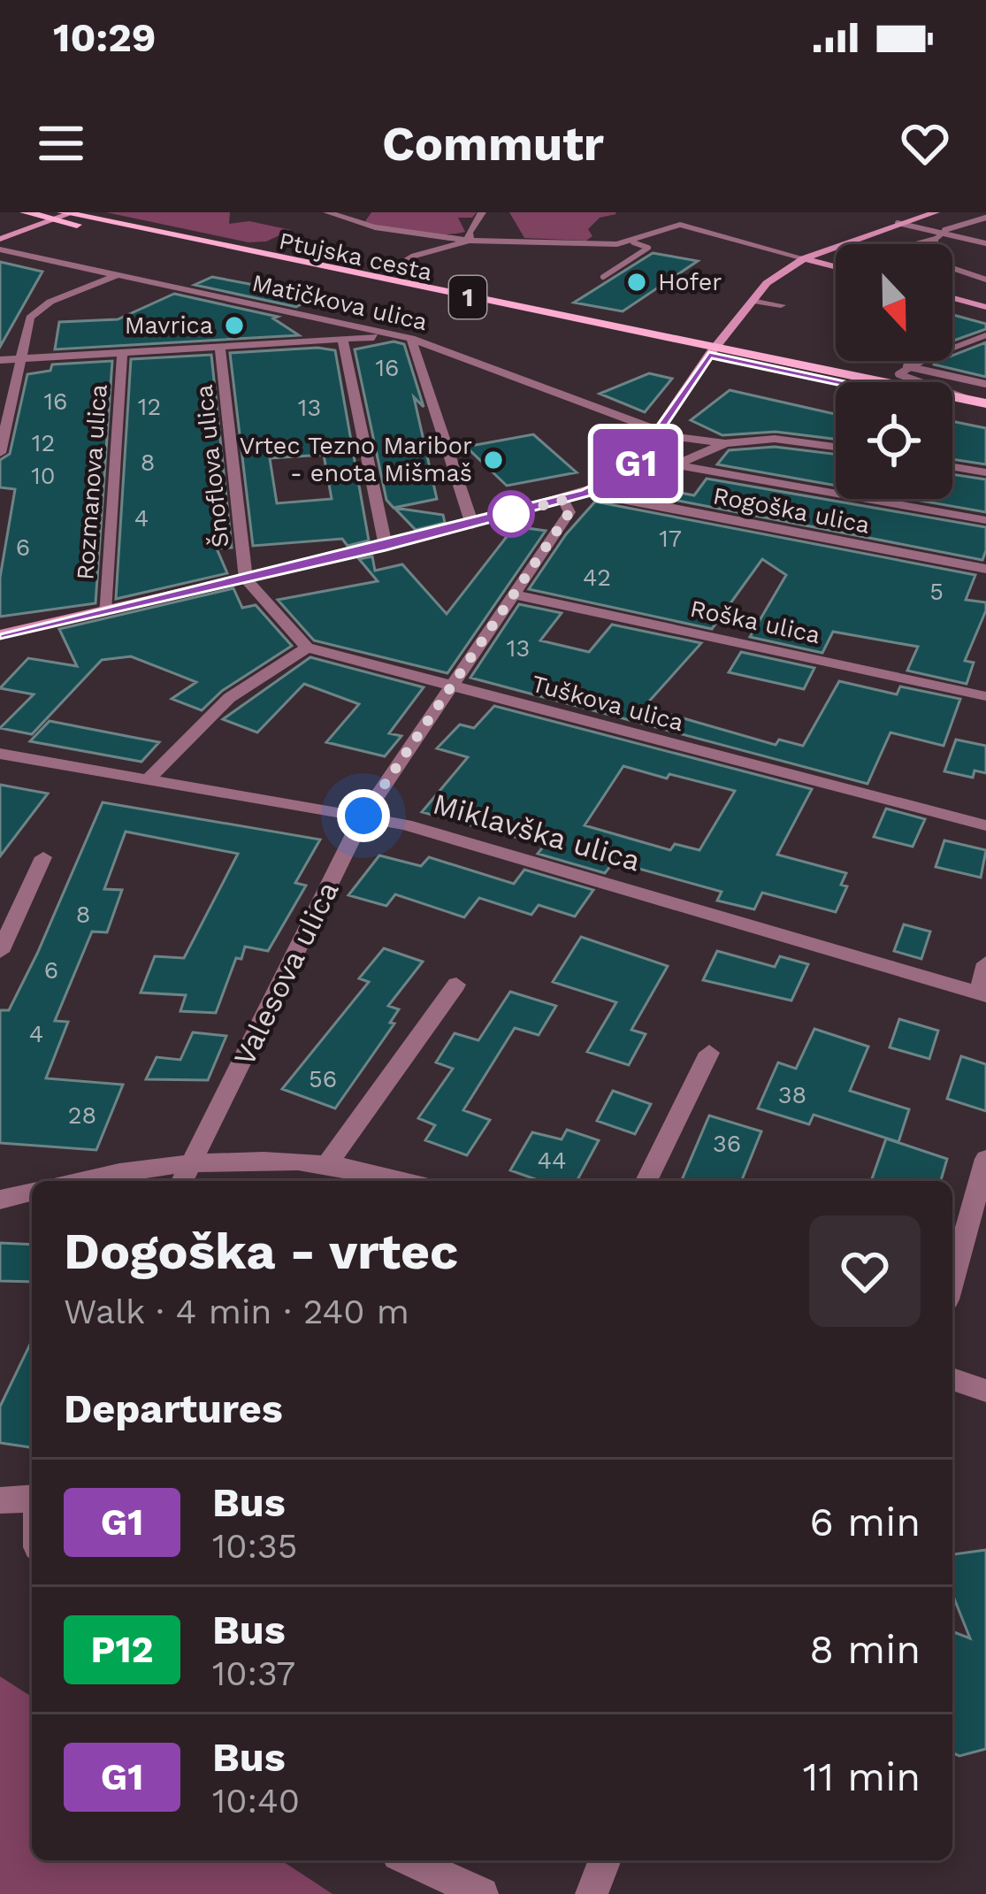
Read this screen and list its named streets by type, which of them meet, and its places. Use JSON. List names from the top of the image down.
{
  "streets": {
    "main road": ["Ptujska cesta", "1"],
    "street": [
      "Matičkova ulica",
      "Šnoflova ulica",
      "Rozmanova ulica",
      "Rogoška ulica",
      "Roška ulica",
      "Tuškova ulica",
      "Miklavška ulica",
      "Valesova ulica"
    ]
  },
  "crossings": [
    ["Roška ulica", "Valesova ulica"],
    ["Tuškova ulica", "Valesova ulica"],
    ["Miklavška ulica", "Valesova ulica"]
  ],
  "places": ["Hofer", "Mavrica", "Vrtec Tezno Maribor - enota Mišmaš"],
  "lines": ["bus line G1"],
  "house_numbers": [
    "16",
    "16",
    "12",
    "13",
    "12",
    "8",
    "10",
    "4",
    "17",
    "6",
    "42",
    "5",
    "13",
    "8",
    "6",
    "4",
    "56",
    "38",
    "28",
    "36",
    "44"
  ],
  "north": "bottom",
  "page": {
    "status": "10:29",
    "header": "Commutr",
    "on_map": "G1",
    "heading": [
      ["Dogoška - vrtec", "Walk · 4 min · 240 m"],
      "Departures"
    ],
    "list": [
      {
        "mark": "G1",
        "name": "Bus",
        "note": "10:35",
        "value": "6 min"
      },
      {
        "mark": "P12",
        "name": "Bus",
        "note": "10:37",
        "value": "8 min"
      },
      {
        "mark": "G1",
        "name": "Bus",
        "note": "10:40",
        "value": "11 min"
      }
    ]
  }
}
